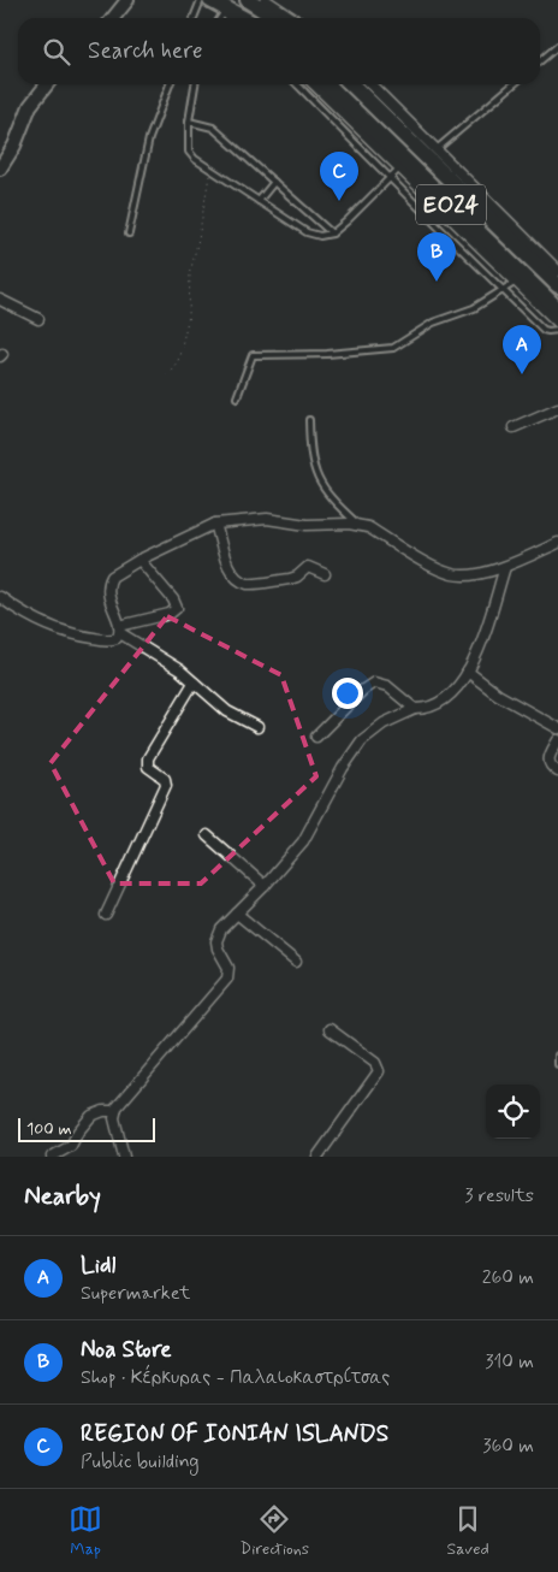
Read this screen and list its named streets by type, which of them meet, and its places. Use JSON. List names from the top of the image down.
{
  "streets": {
    "main road": ["ΕΟ24"]
  },
  "scale_bar": "100 m",
  "page": {
    "search": "Search here",
    "pins": ["C", "B", "A"],
    "scale": "100 m",
    "heading": ["Nearby", "3 results"],
    "list": [
      {
        "mark": "A",
        "name": "Lidl",
        "note": "Supermarket",
        "value": "260 m"
      },
      {
        "mark": "B",
        "name": "Noa Store",
        "note": "Shop · Κέρκυρας - Παλαιοκαστρίτσας",
        "value": "310 m"
      },
      {
        "mark": "C",
        "name": "REGION OF IONIAN ISLANDS",
        "note": "Public building",
        "value": "360 m"
      }
    ],
    "nav": ["Map", "Directions", "Saved"]
  }
}
